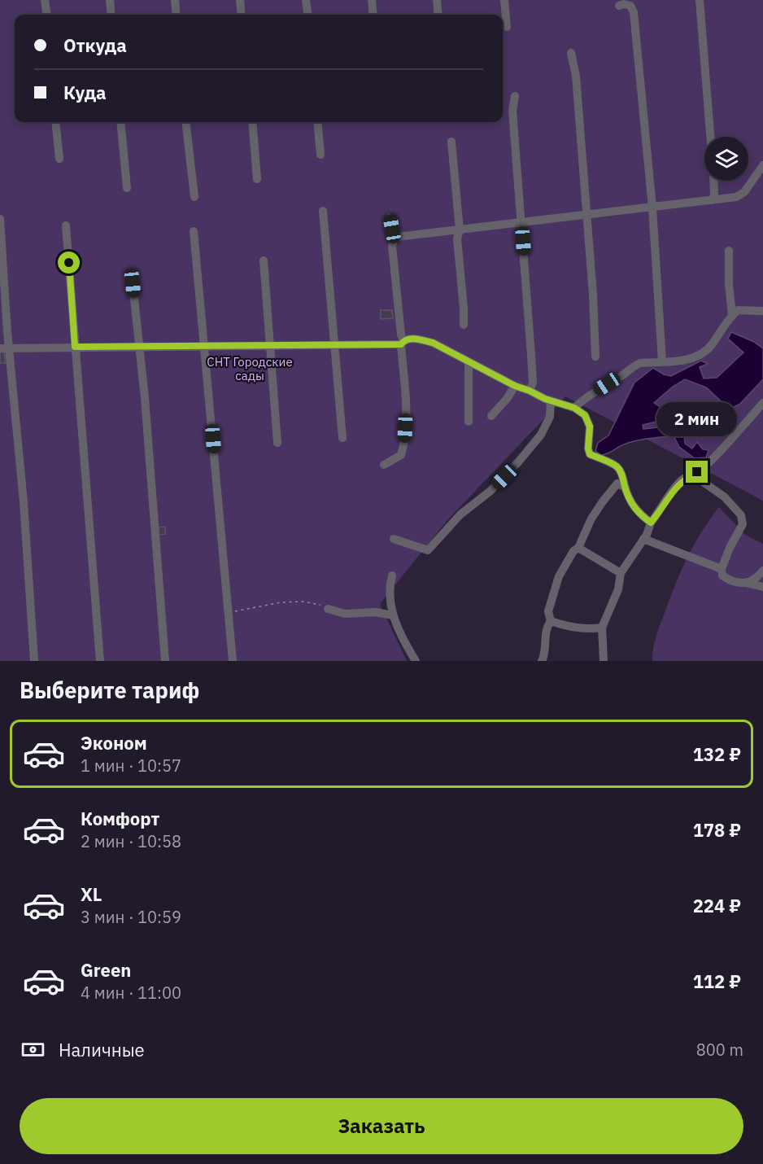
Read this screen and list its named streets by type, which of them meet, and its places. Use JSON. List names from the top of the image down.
{
  "parks": ["СНТ Городские сады"],
  "page": {
    "banner": ["Откуда", "Куда"],
    "bubble": "2 мин",
    "heading": "Выберите тариф",
    "list": [
      {
        "name": "Эконом",
        "note": "1 мин · 10:57",
        "value": "132 ₽"
      },
      {
        "name": "Комфорт",
        "note": "2 мин · 10:58",
        "value": "178 ₽"
      },
      {
        "name": "XL",
        "note": "3 мин · 10:59",
        "value": "224 ₽"
      },
      {
        "name": "Green",
        "note": "4 мин · 11:00",
        "value": "112 ₽"
      }
    ],
    "pay": ["Наличные", "800 m"],
    "buttons": "Заказать"
  }
}
